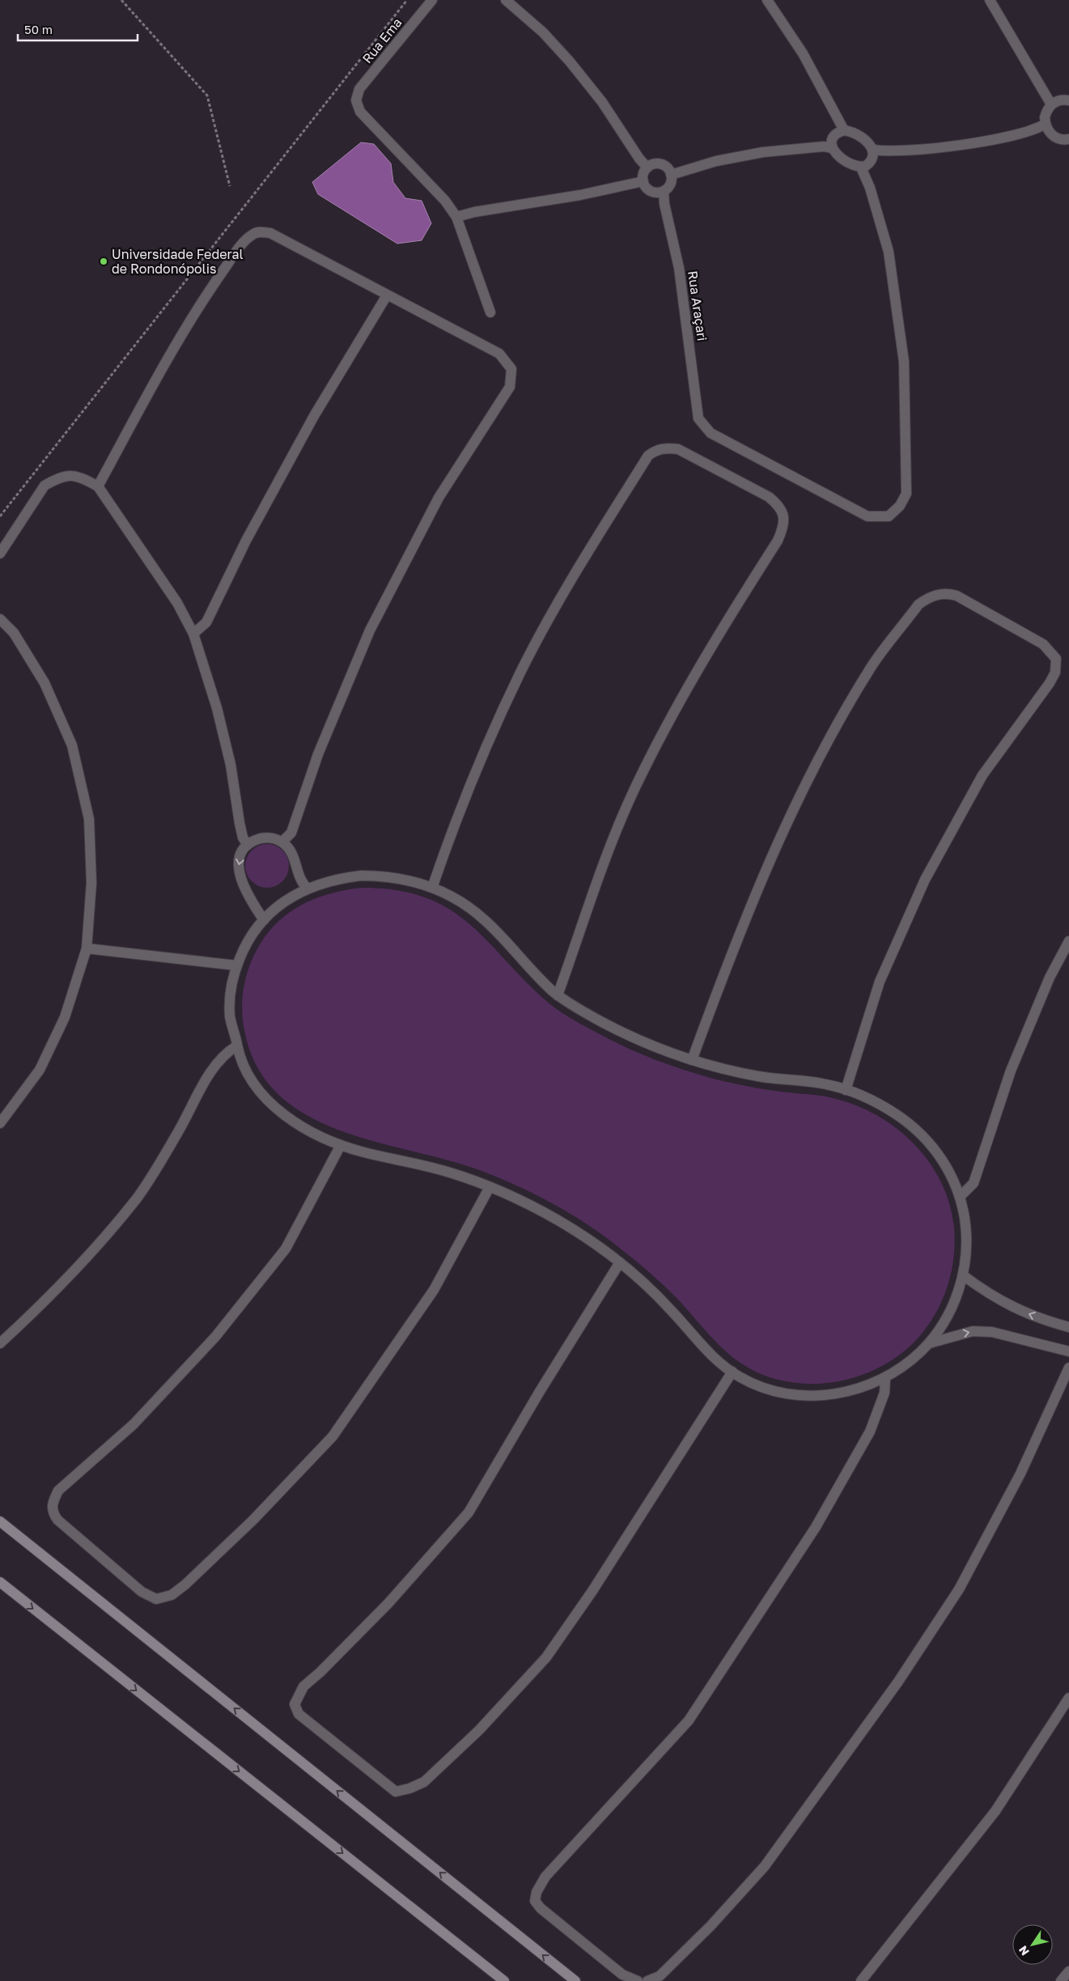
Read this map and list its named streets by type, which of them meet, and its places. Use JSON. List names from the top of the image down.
{
  "streets": {
    "street": ["Rua Ema", "Rua Araçari"]
  },
  "places": ["Universidade Federal de Rondonópolis"],
  "scale_bar": "50 m",
  "north": "bottom left"
}
